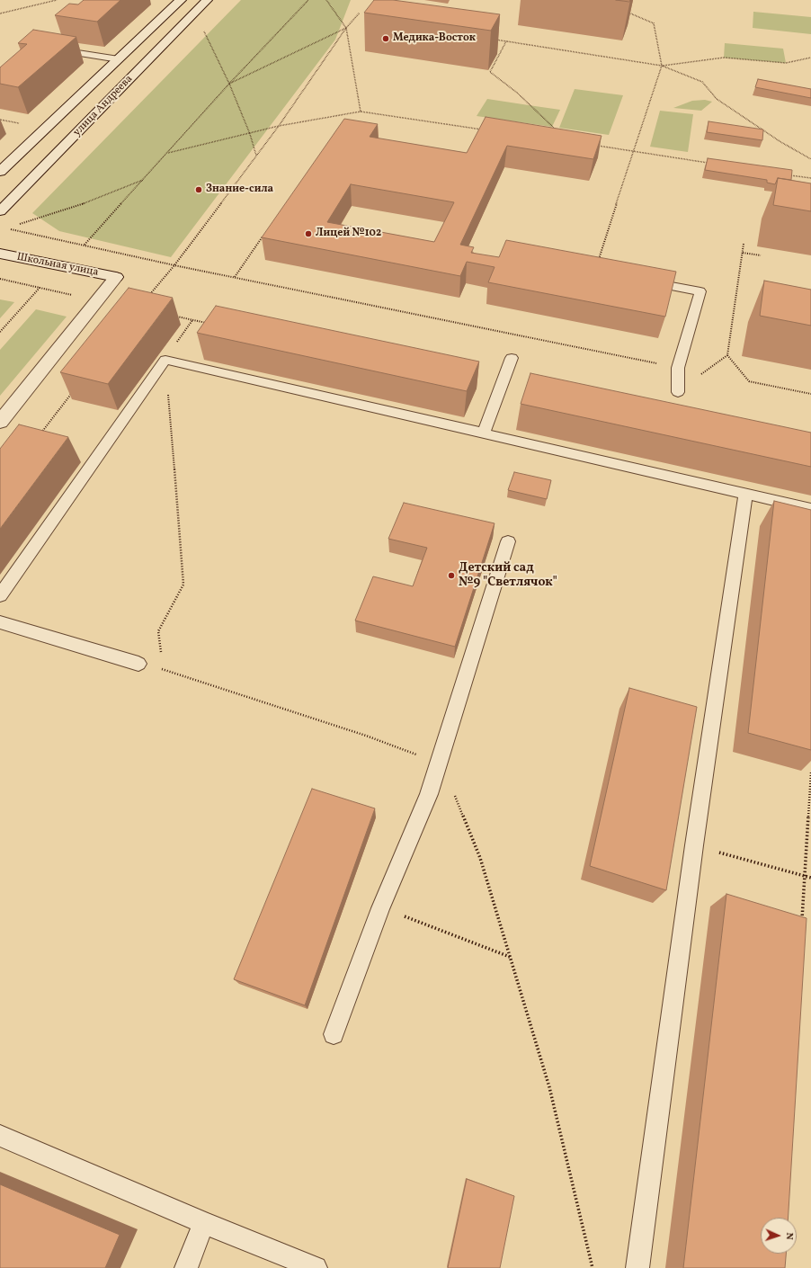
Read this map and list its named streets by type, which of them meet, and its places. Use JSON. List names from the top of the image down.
{
  "streets": {
    "street": ["улица Андреева", "Школьная улица"]
  },
  "places": [
    "Медика-Восток",
    "Знание-сила",
    "Лицей №102",
    "Детский сад №9 \"Светлячок\""
  ],
  "north": "right"
}
